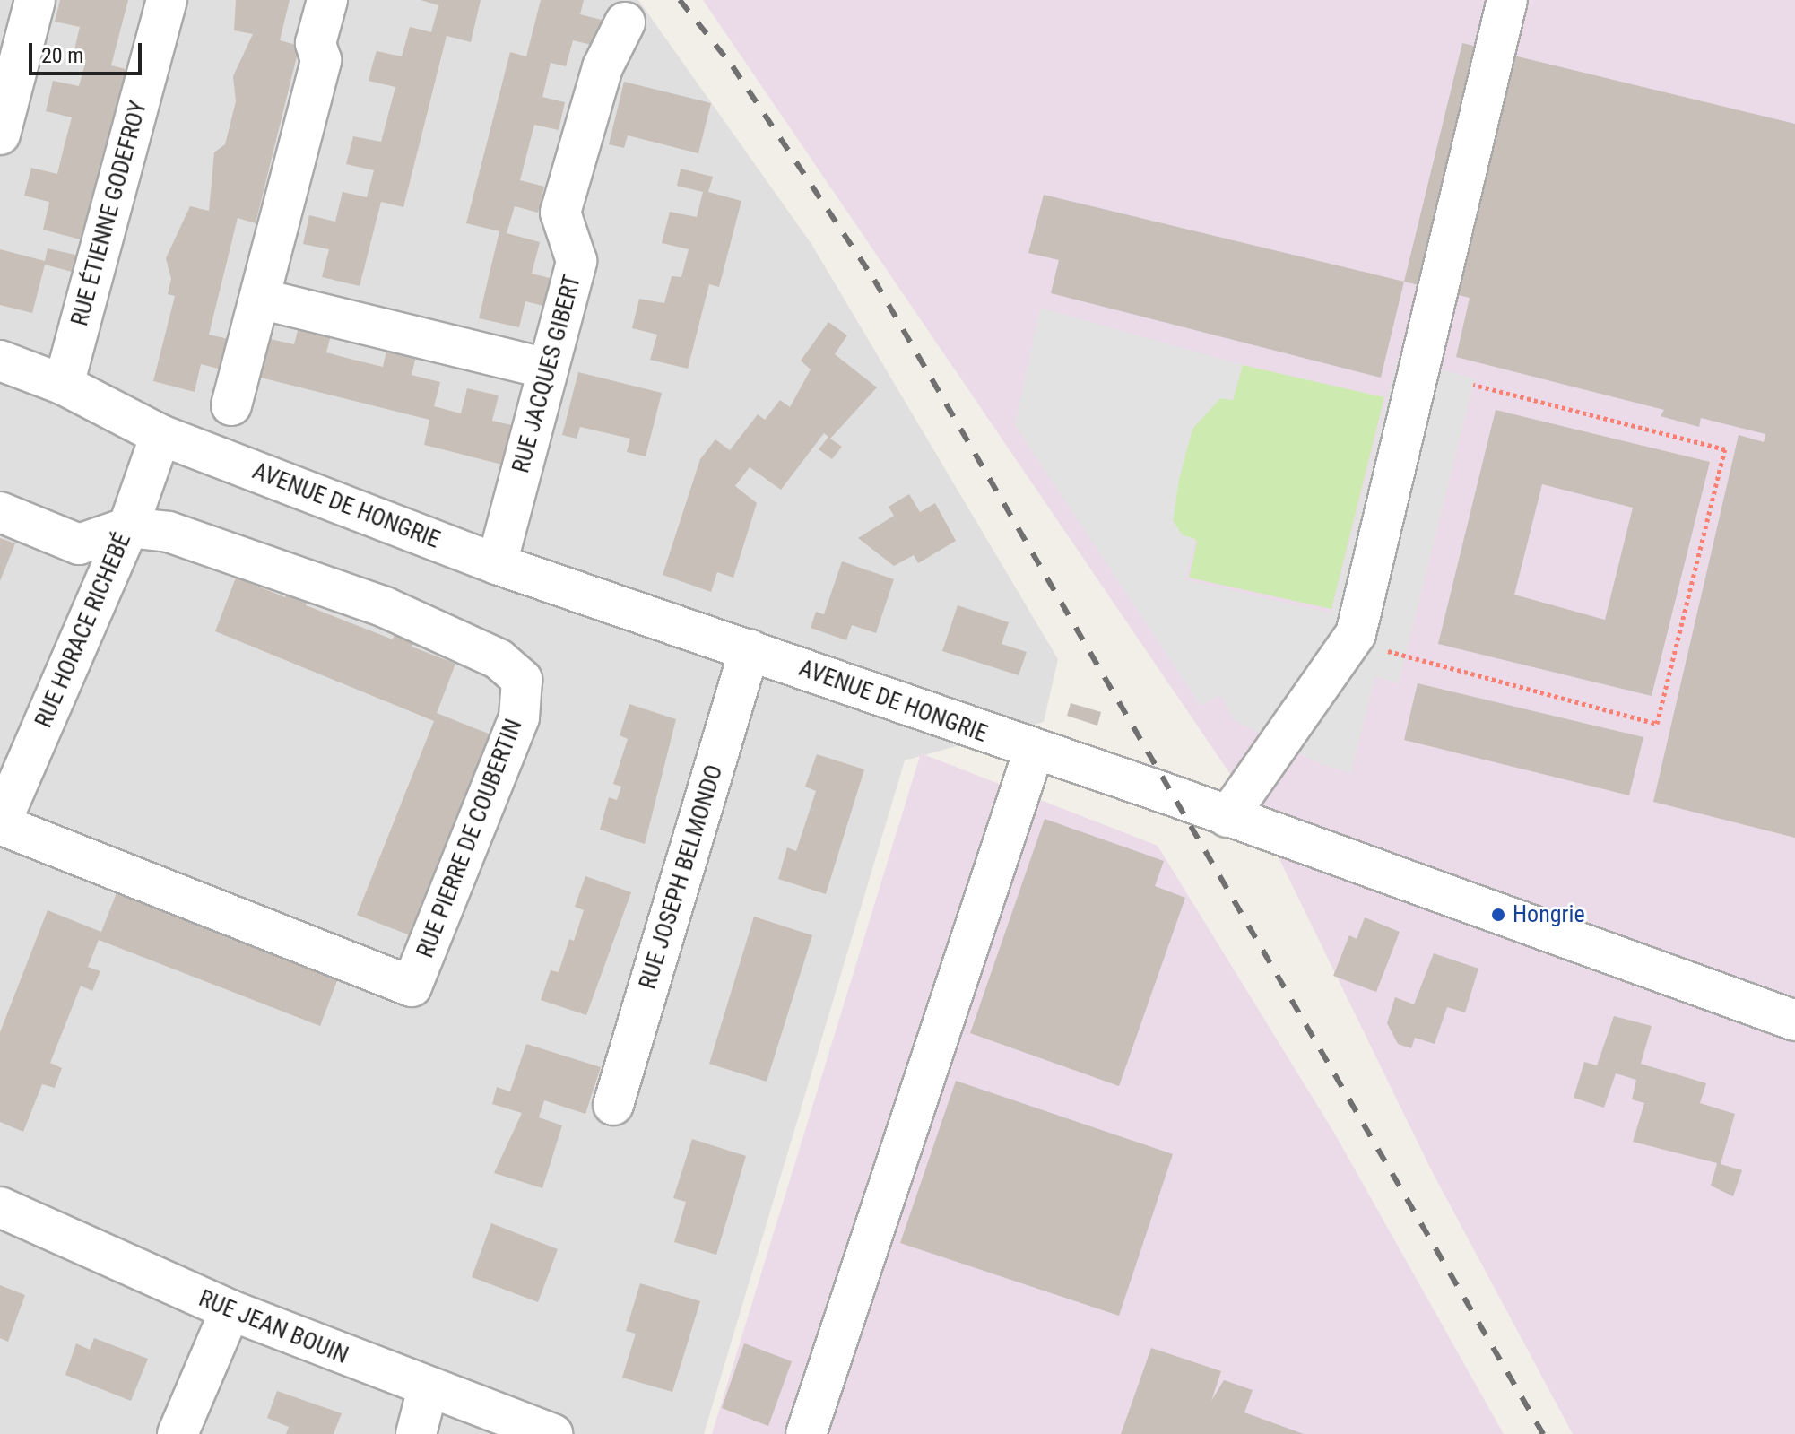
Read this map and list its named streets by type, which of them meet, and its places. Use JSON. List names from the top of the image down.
{
  "streets": {
    "street": [
      "RUE ÉTIENNE GODEFROY",
      "RUE JACQUES GIBERT",
      "AVENUE DE HONGRIE",
      "RUE HORACE RICHEBÉ",
      "RUE PIERRE DE COUBERTIN",
      "RUE JOSEPH BELMONDO",
      "RUE JEAN BOUIN"
    ]
  },
  "crossings": [
    ["RUE ÉTIENNE GODEFROY", "AVENUE DE HONGRIE"],
    ["RUE JACQUES GIBERT", "AVENUE DE HONGRIE"],
    ["AVENUE DE HONGRIE", "RUE HORACE RICHEBÉ"],
    ["AVENUE DE HONGRIE", "RUE JOSEPH BELMONDO"],
    ["RUE HORACE RICHEBÉ", "RUE PIERRE DE COUBERTIN"]
  ],
  "places": ["Hongrie"],
  "scale_bar": "20 m"
}
